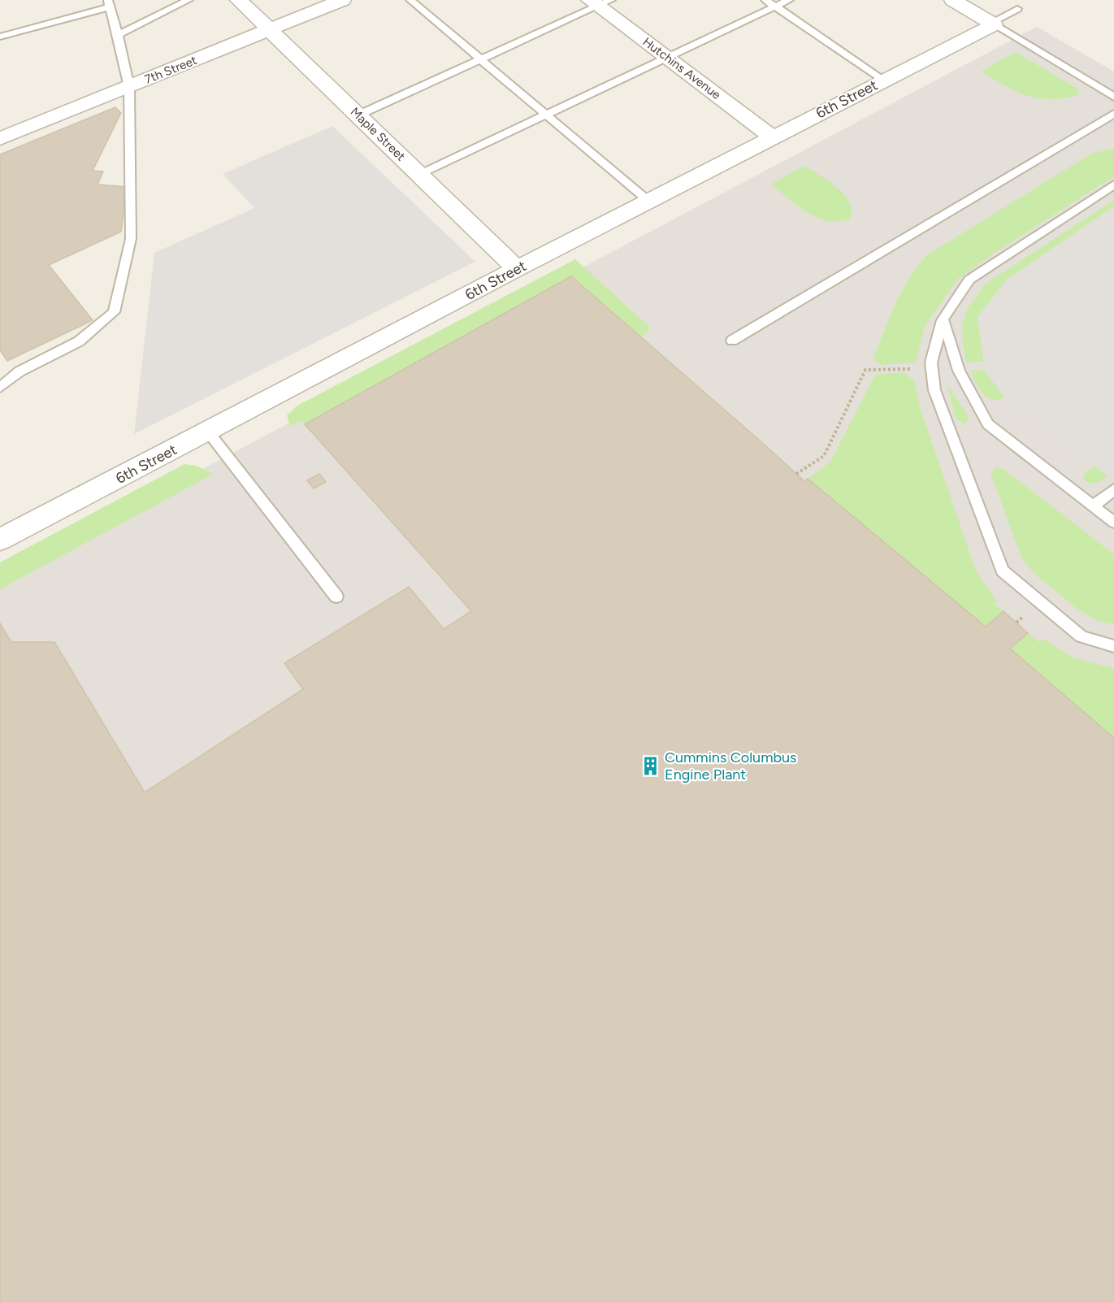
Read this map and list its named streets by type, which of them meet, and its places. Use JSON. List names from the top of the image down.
{
  "streets": {
    "street": [
      "Hutchins Avenue",
      "7th Street",
      "6th Street",
      "Maple Street"
    ]
  },
  "crossings": [
    ["Hutchins Avenue", "6th Street"],
    ["7th Street", "Maple Street"],
    ["6th Street", "Maple Street"]
  ],
  "places": {
    "building": ["Cummins Columbus Engine Plant"]
  }
}
